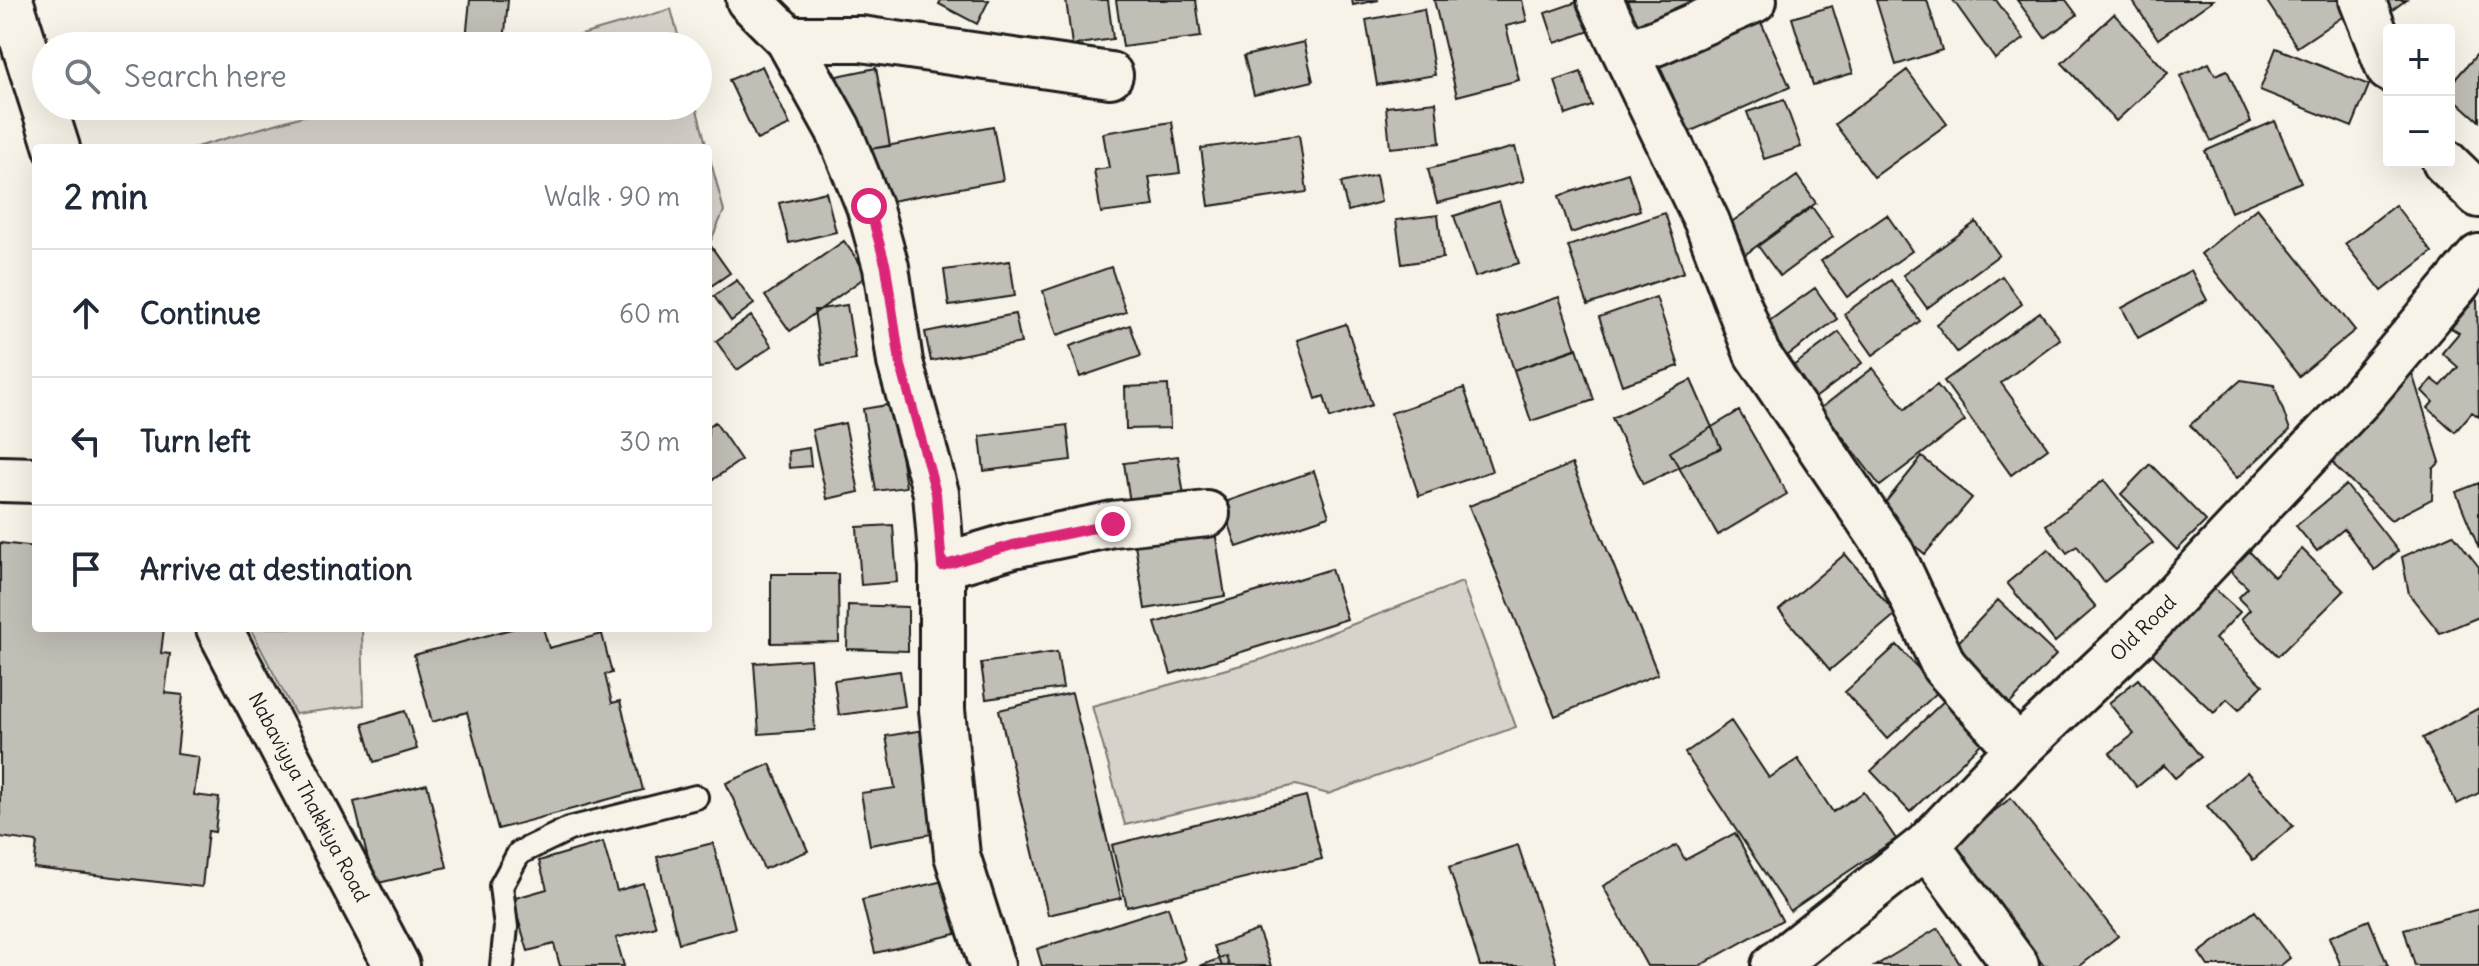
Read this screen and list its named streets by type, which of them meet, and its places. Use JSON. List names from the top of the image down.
{
  "streets": {
    "street": ["Old Road", "Nabaviyya Thakkiya Road"]
  },
  "page": {
    "map_buttons": ["+", "−"],
    "search": "Search here",
    "heading": ["2 min", "Walk · 90 m"],
    "list": [
      ["Continue", "60 m"],
      ["Turn left", "30 m"],
      "Arrive at destination"
    ]
  }
}
